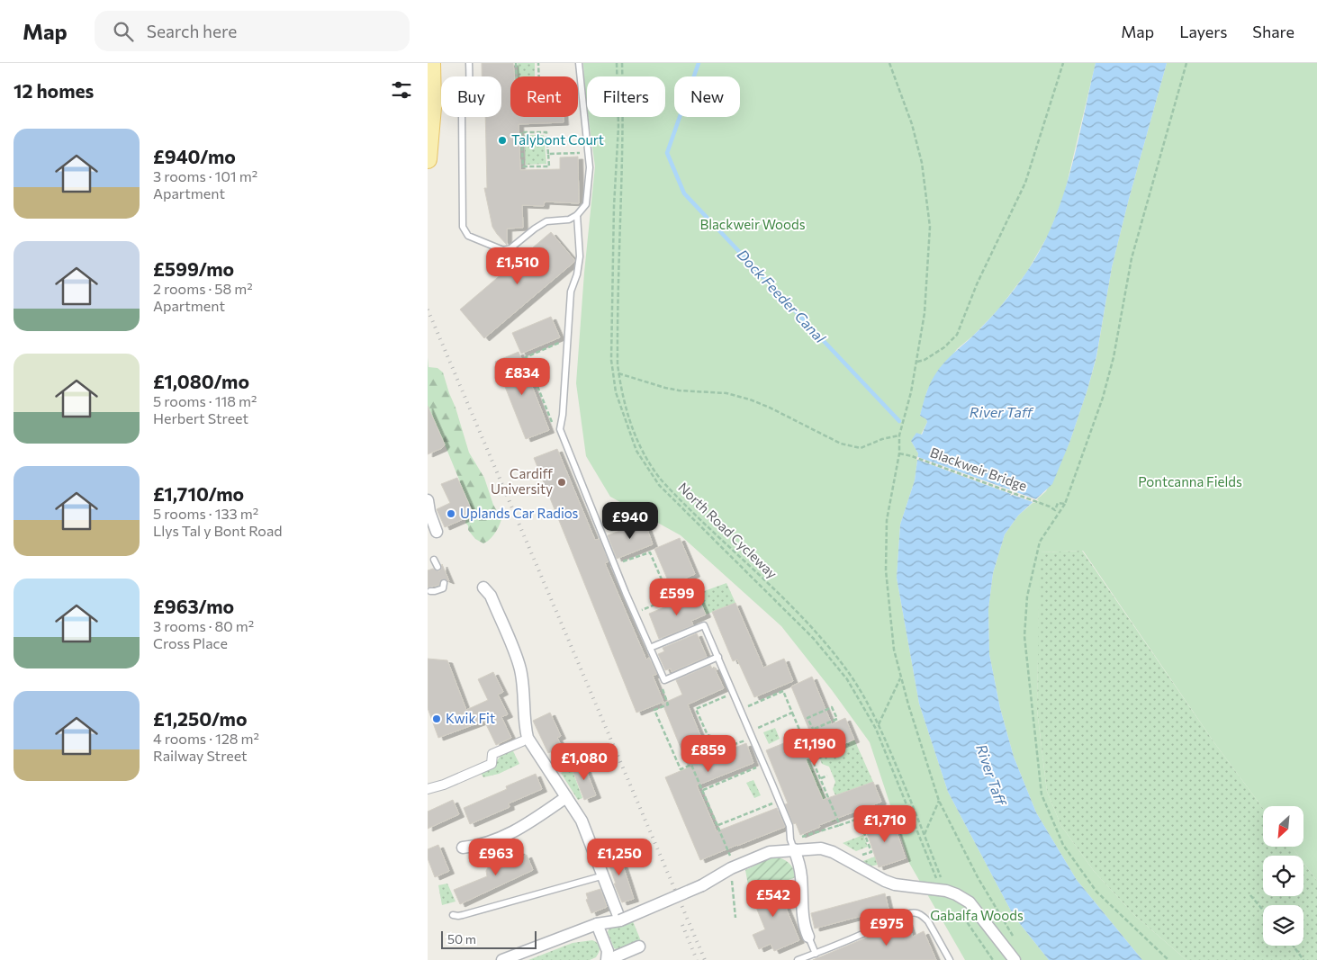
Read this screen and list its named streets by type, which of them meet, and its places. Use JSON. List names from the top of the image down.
{
  "streets": {
    "path": ["Blackweir Bridge", "North Road Cycleway"]
  },
  "water": ["Dock Feeder Canal", "River Taff"],
  "parks": ["Blackweir Woods", "Pontcanna Fields", "Gabalfa Woods"],
  "places": [
    "Talybont Court",
    "Cardiff University",
    "Uplands Car Radios",
    "Kwik Fit"
  ],
  "scale_bar": "50 m",
  "north": "bottom left",
  "page": {
    "header": "Map",
    "search": "Search here",
    "nav": ["Map", "Layers", "Share"],
    "heading": "12 homes",
    "chip": [
      "Buy",
      "Rent",
      "Filters",
      "New"
    ],
    "list": [
      {
        "name": "£940/mo",
        "note": "3 rooms · 101 m² · Apartment"
      },
      {
        "name": "£599/mo",
        "note": "2 rooms · 58 m² · Apartment"
      },
      {
        "name": "£1,080/mo",
        "note": "5 rooms · 118 m² · Herbert Street"
      },
      {
        "name": "£1,710/mo",
        "note": "5 rooms · 133 m² · Llys Tal y Bont Road"
      },
      {
        "name": "£963/mo",
        "note": "3 rooms · 80 m² · Cross Place"
      },
      {
        "name": "£1,250/mo",
        "note": "4 rooms · 128 m² · Railway Street"
      }
    ],
    "price": [
      "£1,510",
      "£834",
      "£940",
      "£599",
      "£1,190",
      "£859",
      "£1,080",
      "£1,710",
      "£963",
      "£1,250",
      "£542",
      "£975"
    ],
    "scale": "50 m"
  }
}
